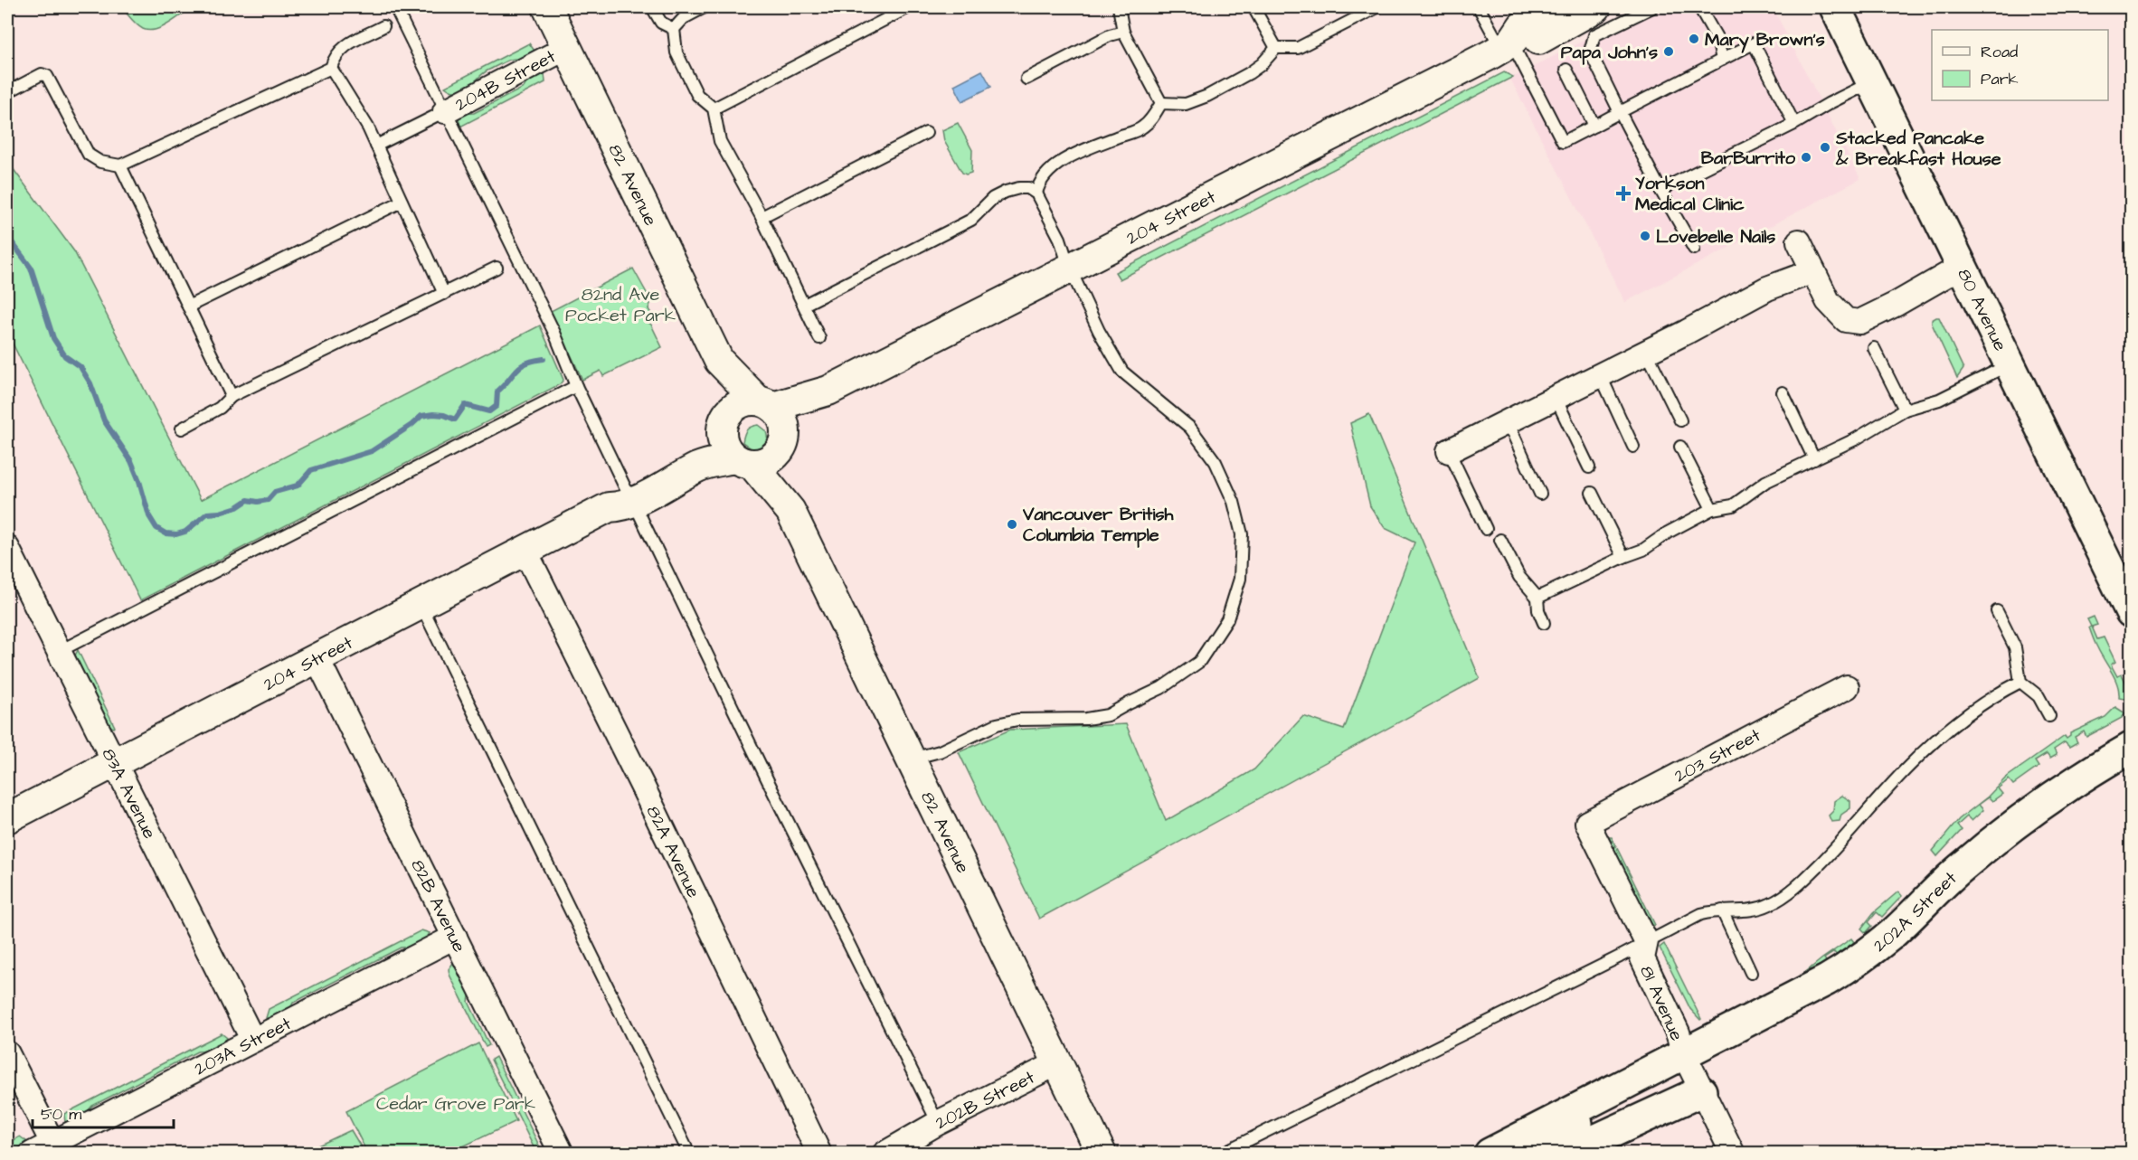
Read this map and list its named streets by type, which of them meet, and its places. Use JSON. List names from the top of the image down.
{
  "streets": {
    "main road": ["80 Avenue", "202A Street"],
    "street": [
      "204B Street",
      "82 Avenue",
      "204 Street",
      "203 Street",
      "83A Avenue",
      "82A Avenue",
      "82B Avenue",
      "81 Avenue",
      "203A Street",
      "202B Street"
    ]
  },
  "crossings": [
    ["204B Street", "82 Avenue"],
    ["82 Avenue", "204 Street"],
    ["82 Avenue", "202B Street"],
    ["204 Street", "83A Avenue"],
    ["204 Street", "82A Avenue"],
    ["204 Street", "82B Avenue"],
    ["203 Street", "81 Avenue"],
    ["83A Avenue", "203A Street"],
    ["82B Avenue", "203A Street"],
    ["202A Street", "81 Avenue"]
  ],
  "parks": ["82nd Ave Pocket Park", "Cedar Grove Park"],
  "places": {
    "other": [
      "Mary Brown's",
      "Papa John's",
      "Stacked Pancake & Breakfast House",
      "BarBurrito",
      "Lovebelle Nails",
      "Vancouver British Columbia Temple"
    ],
    "health": ["Yorkson Medical Clinic"]
  },
  "legend": ["Road", "Park"],
  "scale_bar": "50 m"
}
